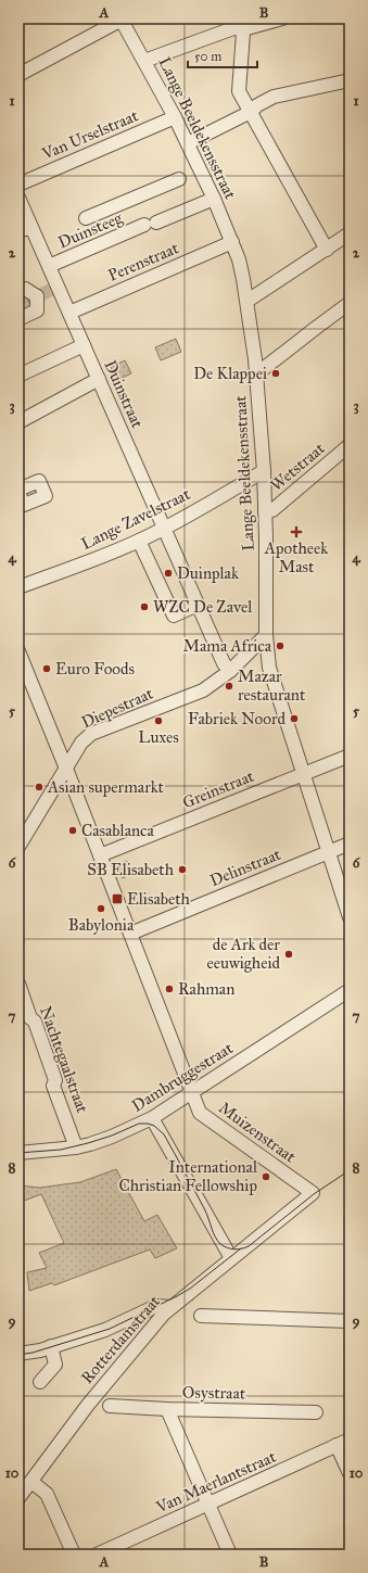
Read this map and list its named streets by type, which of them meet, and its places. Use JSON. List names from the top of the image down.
{
  "streets": {
    "street": [
      "Lange Beeldekensstraat",
      "Van Urselstraat",
      "Duinsteeg",
      "Perenstraat",
      "Duinstraat",
      "Wetstraat",
      "Lange Zavelstraat",
      "Diepestraat",
      "Greinstraat",
      "Delinstraat",
      "Nachtegaalstraat",
      "Dambruggestraat",
      "Muizenstraat",
      "Rotterdamstraat",
      "Osystraat",
      "Van Maerlantstraat"
    ]
  },
  "crossings": [
    ["Lange Beeldekensstraat", "Van Urselstraat"],
    ["Lange Beeldekensstraat", "Duinsteeg"],
    ["Lange Beeldekensstraat", "Perenstraat"],
    ["Lange Beeldekensstraat", "Wetstraat"],
    ["Lange Beeldekensstraat", "Lange Zavelstraat"],
    ["Lange Beeldekensstraat", "Diepestraat"],
    ["Lange Beeldekensstraat", "Greinstraat"],
    ["Lange Beeldekensstraat", "Delinstraat"],
    ["Duinsteeg", "Duinstraat"],
    ["Perenstraat", "Duinstraat"],
    ["Duinstraat", "Lange Zavelstraat"],
    ["Duinstraat", "Diepestraat"],
    ["Diepestraat", "Muizenstraat"],
    ["Greinstraat", "Muizenstraat"],
    ["Delinstraat", "Muizenstraat"],
    ["Nachtegaalstraat", "Dambruggestraat"],
    ["Dambruggestraat", "Muizenstraat"],
    ["Muizenstraat", "Rotterdamstraat"]
  ],
  "places": {
    "other": [
      "De Klappei",
      "Duinplak",
      "WZC De Zavel",
      "Mama Africa",
      "Euro Foods",
      "Mazar restaurant",
      "Fabriek Noord",
      "Luxes",
      "Asian supermarkt",
      "Casablanca",
      "SB Elisabeth",
      "Babylonia",
      "de Ark der eeuwigheid",
      "Rahman",
      "International Christian Fellowship"
    ],
    "health": ["Apotheek Mast"],
    "transit": ["Elisabeth"]
  },
  "scale_bar": "50 m",
  "grid": {
    "columns": ["A", "B"],
    "rows": [
      "1",
      "2",
      "3",
      "4",
      "5",
      "6",
      "7",
      "8",
      "9",
      "10"
    ]
  }
}
